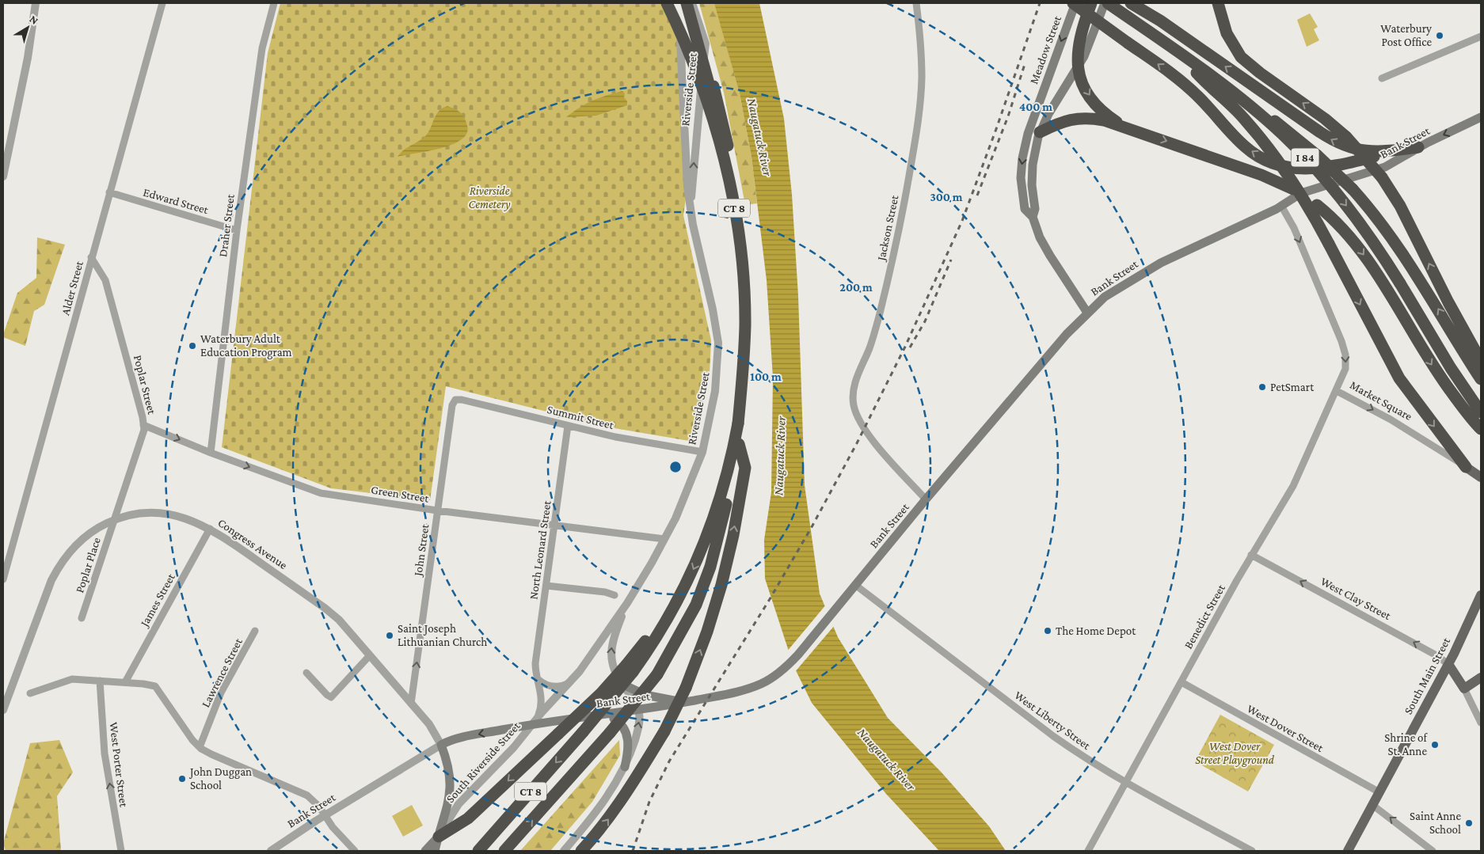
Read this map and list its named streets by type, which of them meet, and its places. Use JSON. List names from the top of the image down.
{
  "streets": {
    "highway": ["I 84", "CT 8"],
    "main road": [
      "Meadow Street",
      "Bank Street",
      "Market Square",
      "Congress Avenue",
      "South Main Street"
    ],
    "street": [
      "Riverside Street",
      "Edward Street",
      "Draher Street",
      "Jackson Street",
      "Alder Street",
      "Poplar Street",
      "Summit Street",
      "Green Street",
      "John Street",
      "North Leonard Street",
      "Poplar Place",
      "West Clay Street",
      "James Street",
      "Benedict Street",
      "Lawrence Street",
      "West Liberty Street",
      "West Dover Street",
      "South Riverside Street",
      "West Porter Street"
    ]
  },
  "crossings": [
    ["Meadow Street", "Bank Street"],
    ["Riverside Street", "Bank Street"],
    ["Riverside Street", "CT 8"],
    ["Riverside Street", "Summit Street"],
    ["Riverside Street", "Green Street"],
    ["Riverside Street", "North Leonard Street"],
    ["Riverside Street", "South Riverside Street"],
    ["Bank Street", "Jackson Street"],
    ["Bank Street", "Market Square"],
    ["Bank Street", "Congress Avenue"],
    ["Bank Street", "North Leonard Street"],
    ["Bank Street", "West Liberty Street"],
    ["Bank Street", "South Riverside Street"],
    ["Edward Street", "Draher Street"],
    ["Edward Street", "Alder Street"],
    ["Draher Street", "Green Street"],
    ["Alder Street", "Poplar Street"],
    ["Poplar Street", "Green Street"],
    ["Poplar Street", "Congress Avenue"],
    ["Poplar Street", "Poplar Place"],
    ["Market Square", "Benedict Street"],
    ["Summit Street", "John Street"],
    ["Summit Street", "North Leonard Street"],
    ["Green Street", "John Street"],
    ["Green Street", "North Leonard Street"],
    ["Congress Avenue", "John Street"],
    ["Congress Avenue", "Poplar Place"],
    ["Congress Avenue", "James Street"],
    ["Congress Avenue", "South Riverside Street"],
    ["North Leonard Street", "South Riverside Street"],
    ["West Clay Street", "Benedict Street"],
    ["West Clay Street", "South Main Street"],
    ["Benedict Street", "West Liberty Street"],
    ["Benedict Street", "West Dover Street"],
    ["South Main Street", "West Dover Street"]
  ],
  "one_way": [
    "Market Square",
    "Green Street",
    "John Street",
    "West Clay Street",
    "West Porter Street"
  ],
  "water": ["Naugatuck River"],
  "parks": ["Riverside Cemetery", "West Dover Street Playground"],
  "places": [
    "Waterbury Post Office",
    "Waterbury Adult Education Program",
    "PetSmart",
    "The Home Depot",
    "Saint Joseph Lithuanian Church",
    "Shrine of St. Anne",
    "John Duggan School",
    "Saint Anne School"
  ],
  "north": "top right",
  "rings": [
    "400 m",
    "300 m",
    "200 m",
    "100 m"
  ]
}
